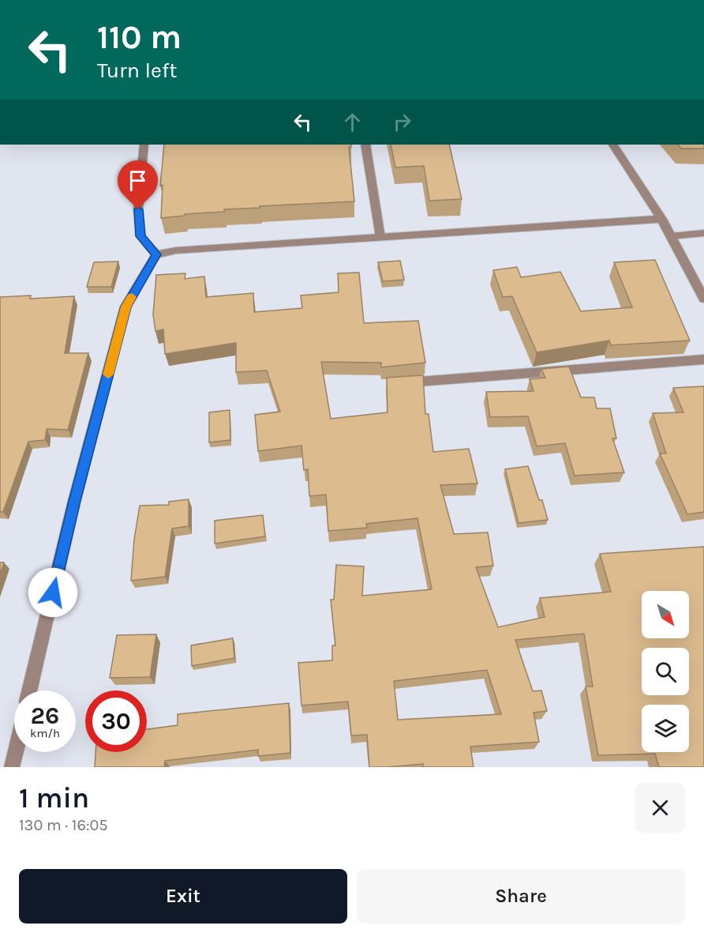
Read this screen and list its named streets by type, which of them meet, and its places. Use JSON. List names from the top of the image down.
{
  "north": "bottom right",
  "page": {
    "turn": ["110 m", "Turn left"],
    "speed": "26 km/h",
    "limit": "30",
    "heading": ["1 min", "130 m · 16:05"],
    "buttons": ["Exit", "Share"]
  }
}
